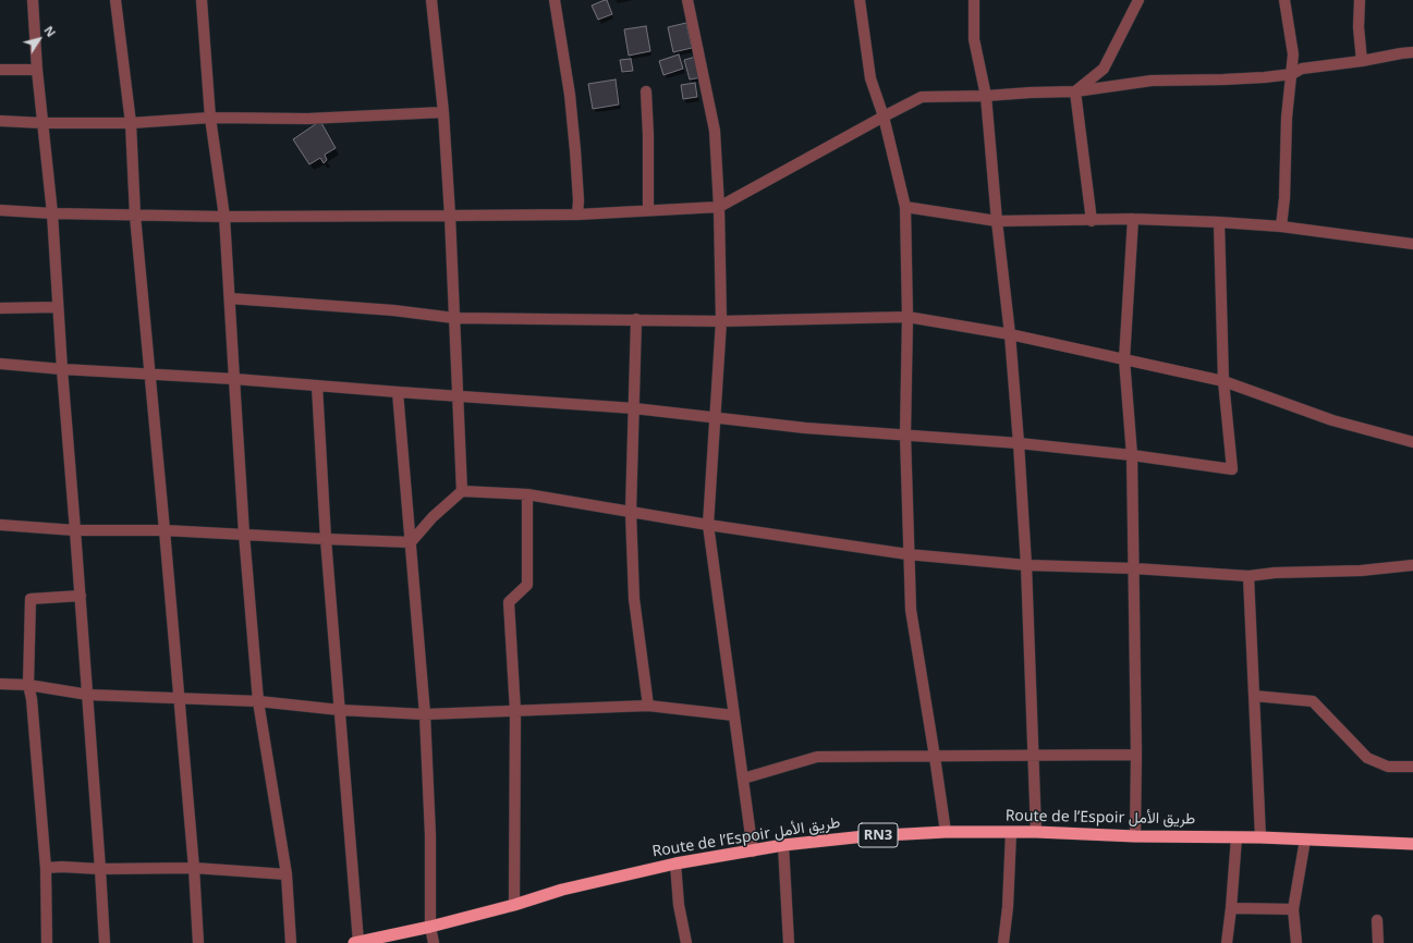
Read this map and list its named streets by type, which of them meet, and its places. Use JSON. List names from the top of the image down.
{
  "streets": {
    "highway": ["Route de l’Espoir طريق الأمل", "RN3"]
  },
  "north": "top right"
}
